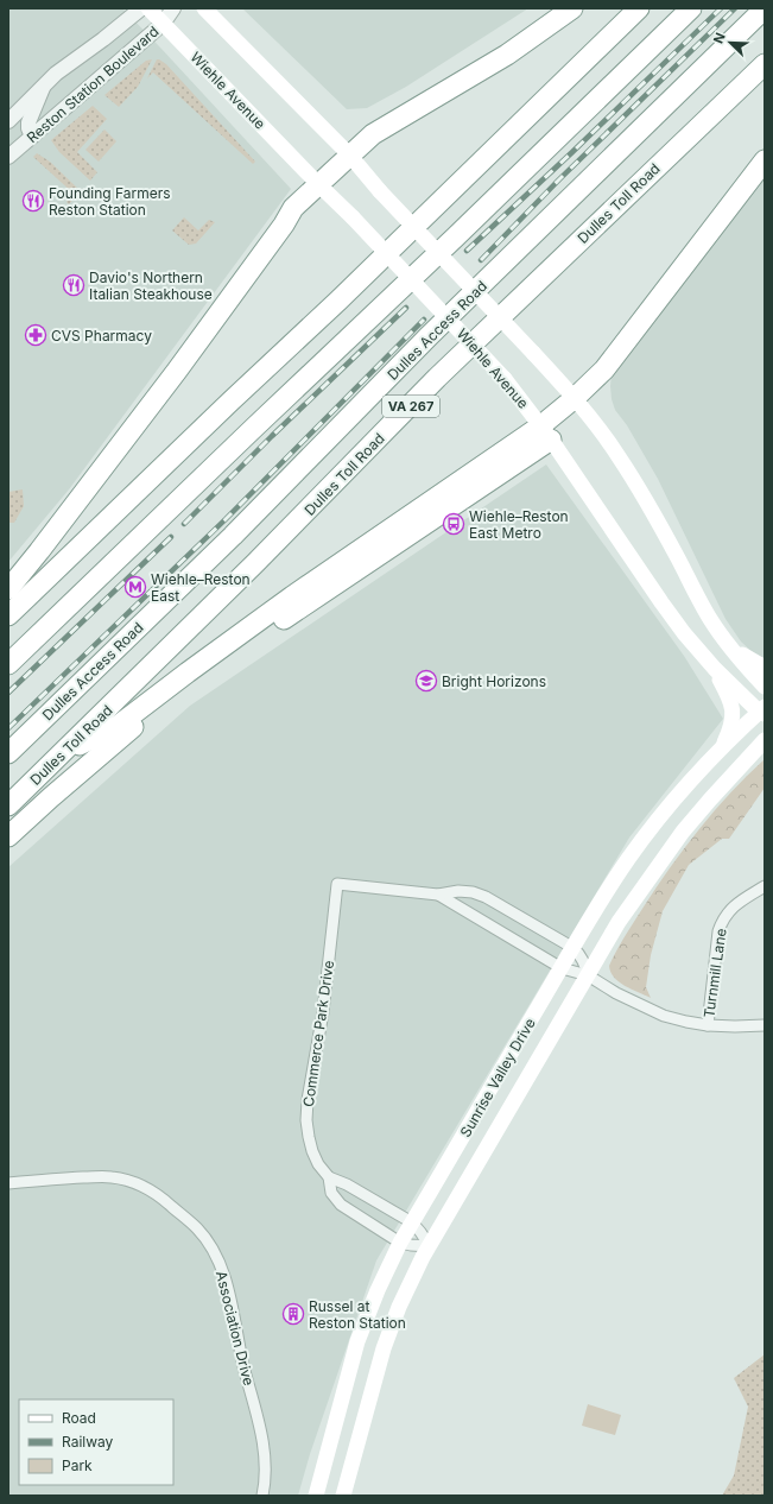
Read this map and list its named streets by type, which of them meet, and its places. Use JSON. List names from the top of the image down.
{
  "streets": {
    "highway": ["Dulles Toll Road", "Dulles Access Road", "VA 267"],
    "main road": ["Wiehle Avenue", "Sunrise Valley Drive"],
    "street": [
      "Reston Station Boulevard",
      "Turnmill Lane",
      "Commerce Park Drive",
      "Association Drive"
    ]
  },
  "crossings": [
    ["Reston Station Boulevard", "Wiehle Avenue"],
    ["Wiehle Avenue", "Sunrise Valley Drive"],
    ["Commerce Park Drive", "Sunrise Valley Drive"]
  ],
  "places": {
    "restaurant": ["Founding Farmers Reston Station", "Davio's Northern Italian Steakhouse"],
    "pharmacy": ["CVS Pharmacy"],
    "bus stop": ["Wiehle–Reston East Metro"],
    "metro station": ["Wiehle–Reston East"],
    "school or university": ["Bright Horizons"],
    "building": ["Russel at Reston Station"]
  },
  "legend": ["Road", "Railway", "Park"],
  "north": "top left"
}
